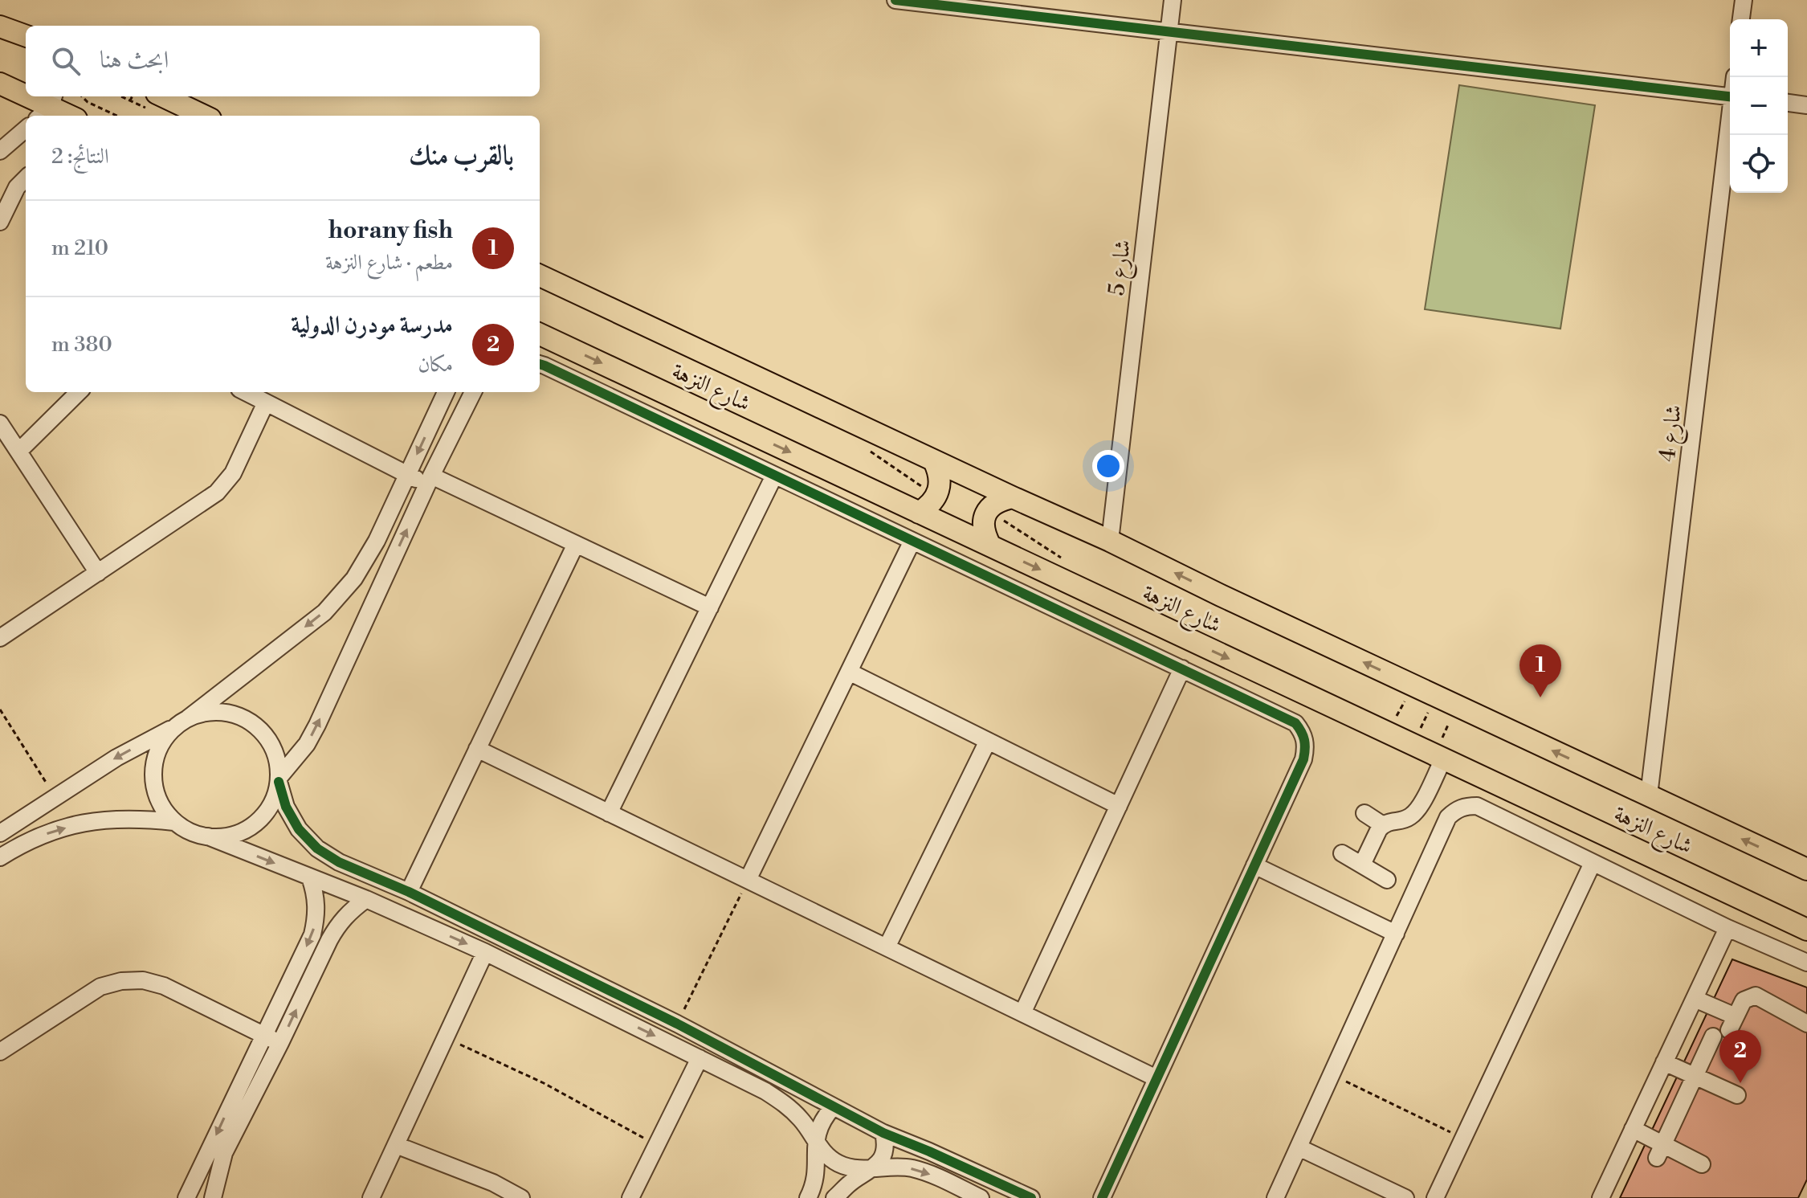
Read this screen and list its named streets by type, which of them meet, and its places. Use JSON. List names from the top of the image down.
{
  "streets": {
    "main road": ["شارع النزهة"],
    "street": ["شارع 5", "شارع 4"]
  },
  "crossings": [
    ["شارع 5", "شارع النزهة"],
    ["شارع النزهة", "شارع 4"]
  ],
  "page": {
    "map_buttons": ["+", "−"],
    "search": "ابحث هنا",
    "heading": ["بالقرب منك", "النتائج: 2"],
    "list": [
      {
        "mark": "1",
        "name": "horany fish",
        "note": "مطعم · شارع النزهة",
        "value": "210 m"
      },
      {
        "mark": "2",
        "name": "مدرسة مودرن الدولية",
        "note": "مكان",
        "value": "380 m"
      }
    ],
    "pins": ["1", "2"]
  }
}
